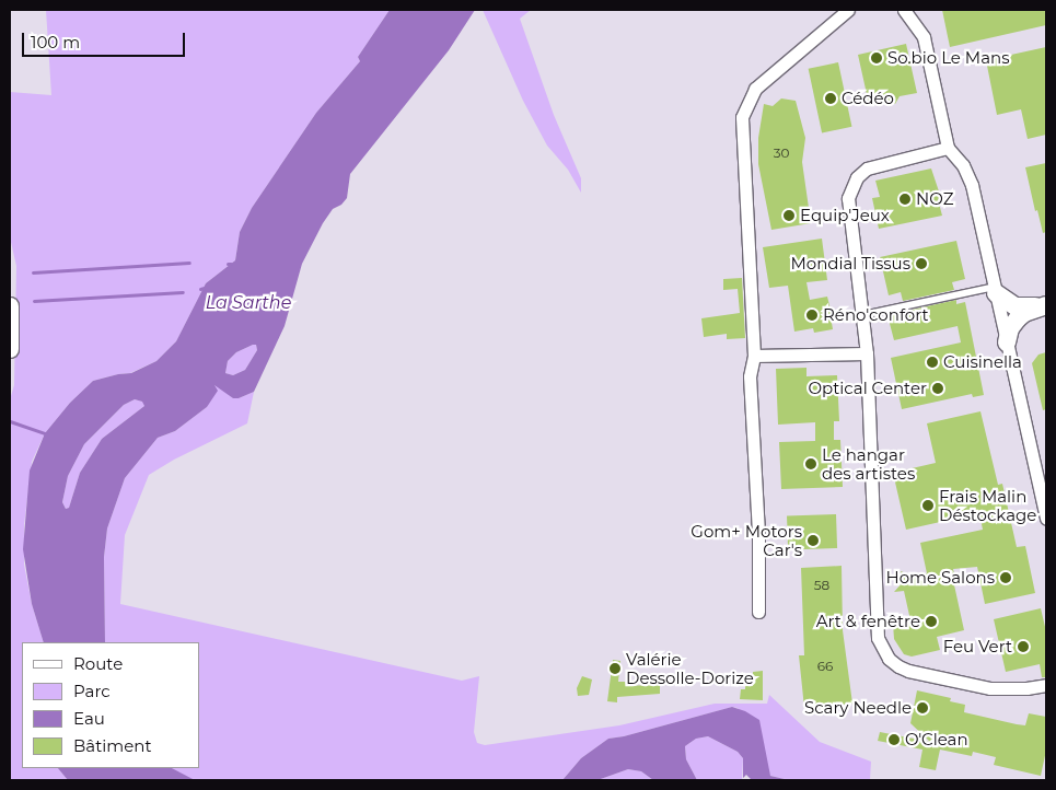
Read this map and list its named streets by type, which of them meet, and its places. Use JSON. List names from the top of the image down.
{
  "water": ["La Sarthe"],
  "places": [
    "So.bio Le Mans",
    "Cédéo",
    "NOZ",
    "Equip'Jeux",
    "Mondial Tissus",
    "Réno'confort",
    "Cuisinella",
    "Optical Center",
    "Le hangar des artistes",
    "Frais Malin Déstockage",
    "Gom+ Motors Car's",
    "Home Salons",
    "Art & fenêtre",
    "Feu Vert",
    "Valérie Dessolle-Dorize",
    "Scary Needle",
    "O'Clean"
  ],
  "house_numbers": ["30", "58", "66"],
  "legend": [
    "Route",
    "Parc",
    "Eau",
    "Bâtiment"
  ],
  "scale_bar": "100 m"
}
